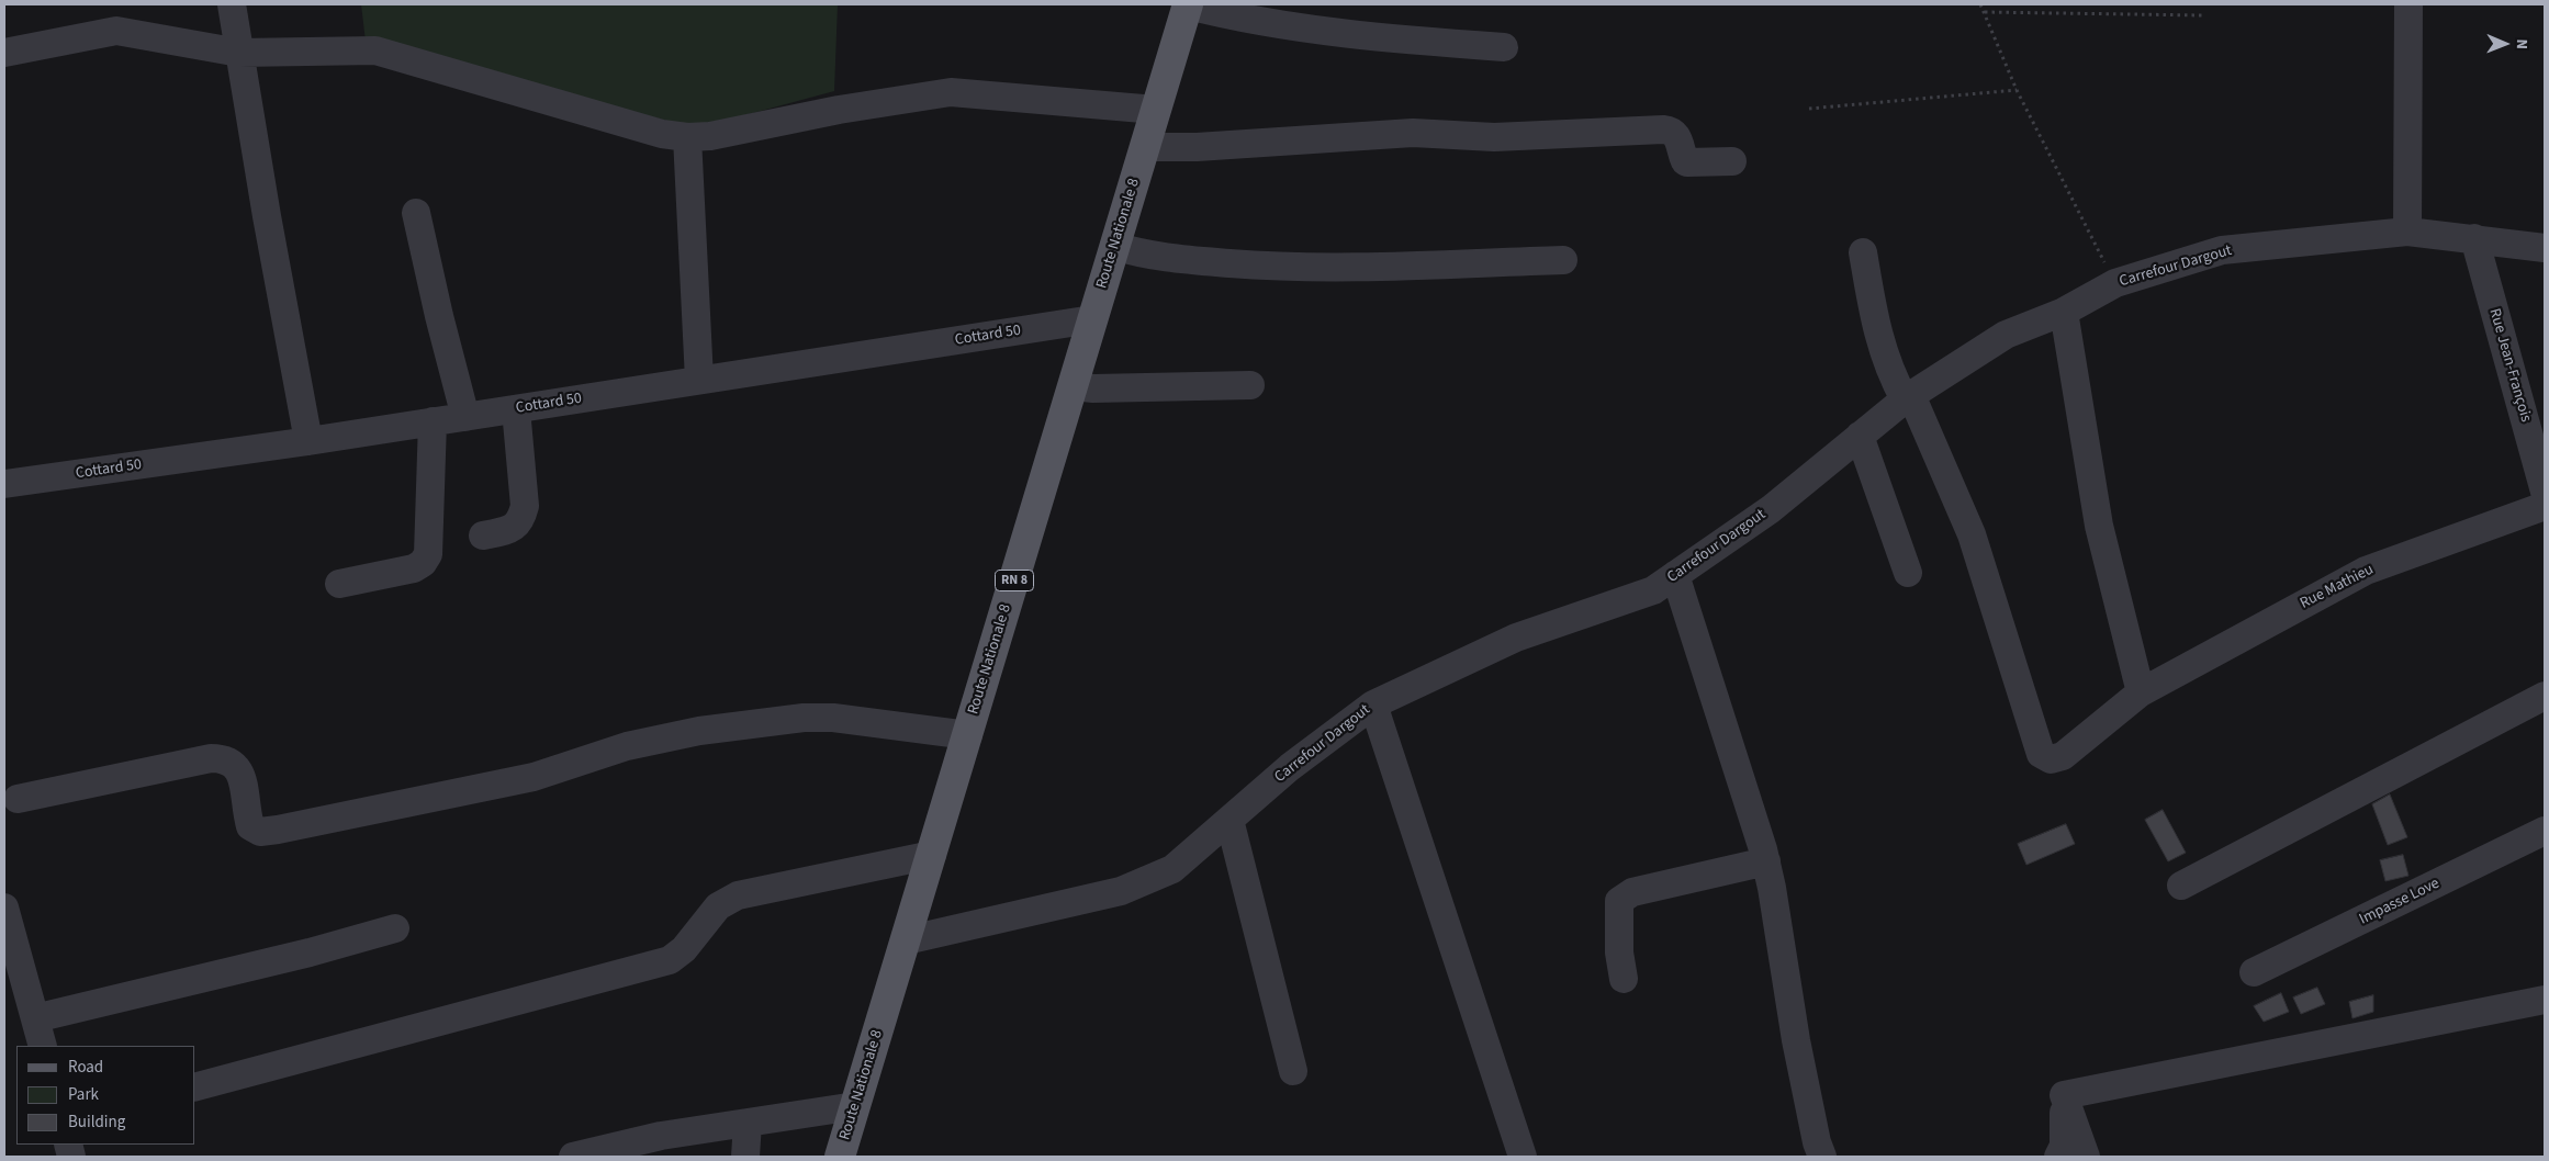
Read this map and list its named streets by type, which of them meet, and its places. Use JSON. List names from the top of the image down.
{
  "streets": {
    "main road": ["Route Nationale 8", "RN 8"],
    "street": [
      "Carrefour Dargout",
      "Cottard 50",
      "Rue Jean-François",
      "Rue Mathieu",
      "Impasse Love"
    ]
  },
  "crossings": [
    ["Route Nationale 8", "Carrefour Dargout"],
    ["Route Nationale 8", "Cottard 50"],
    ["Carrefour Dargout", "Rue Jean-François"],
    ["Carrefour Dargout", "Rue Mathieu"]
  ],
  "legend": ["Road", "Park", "Building"],
  "north": "right"
}
